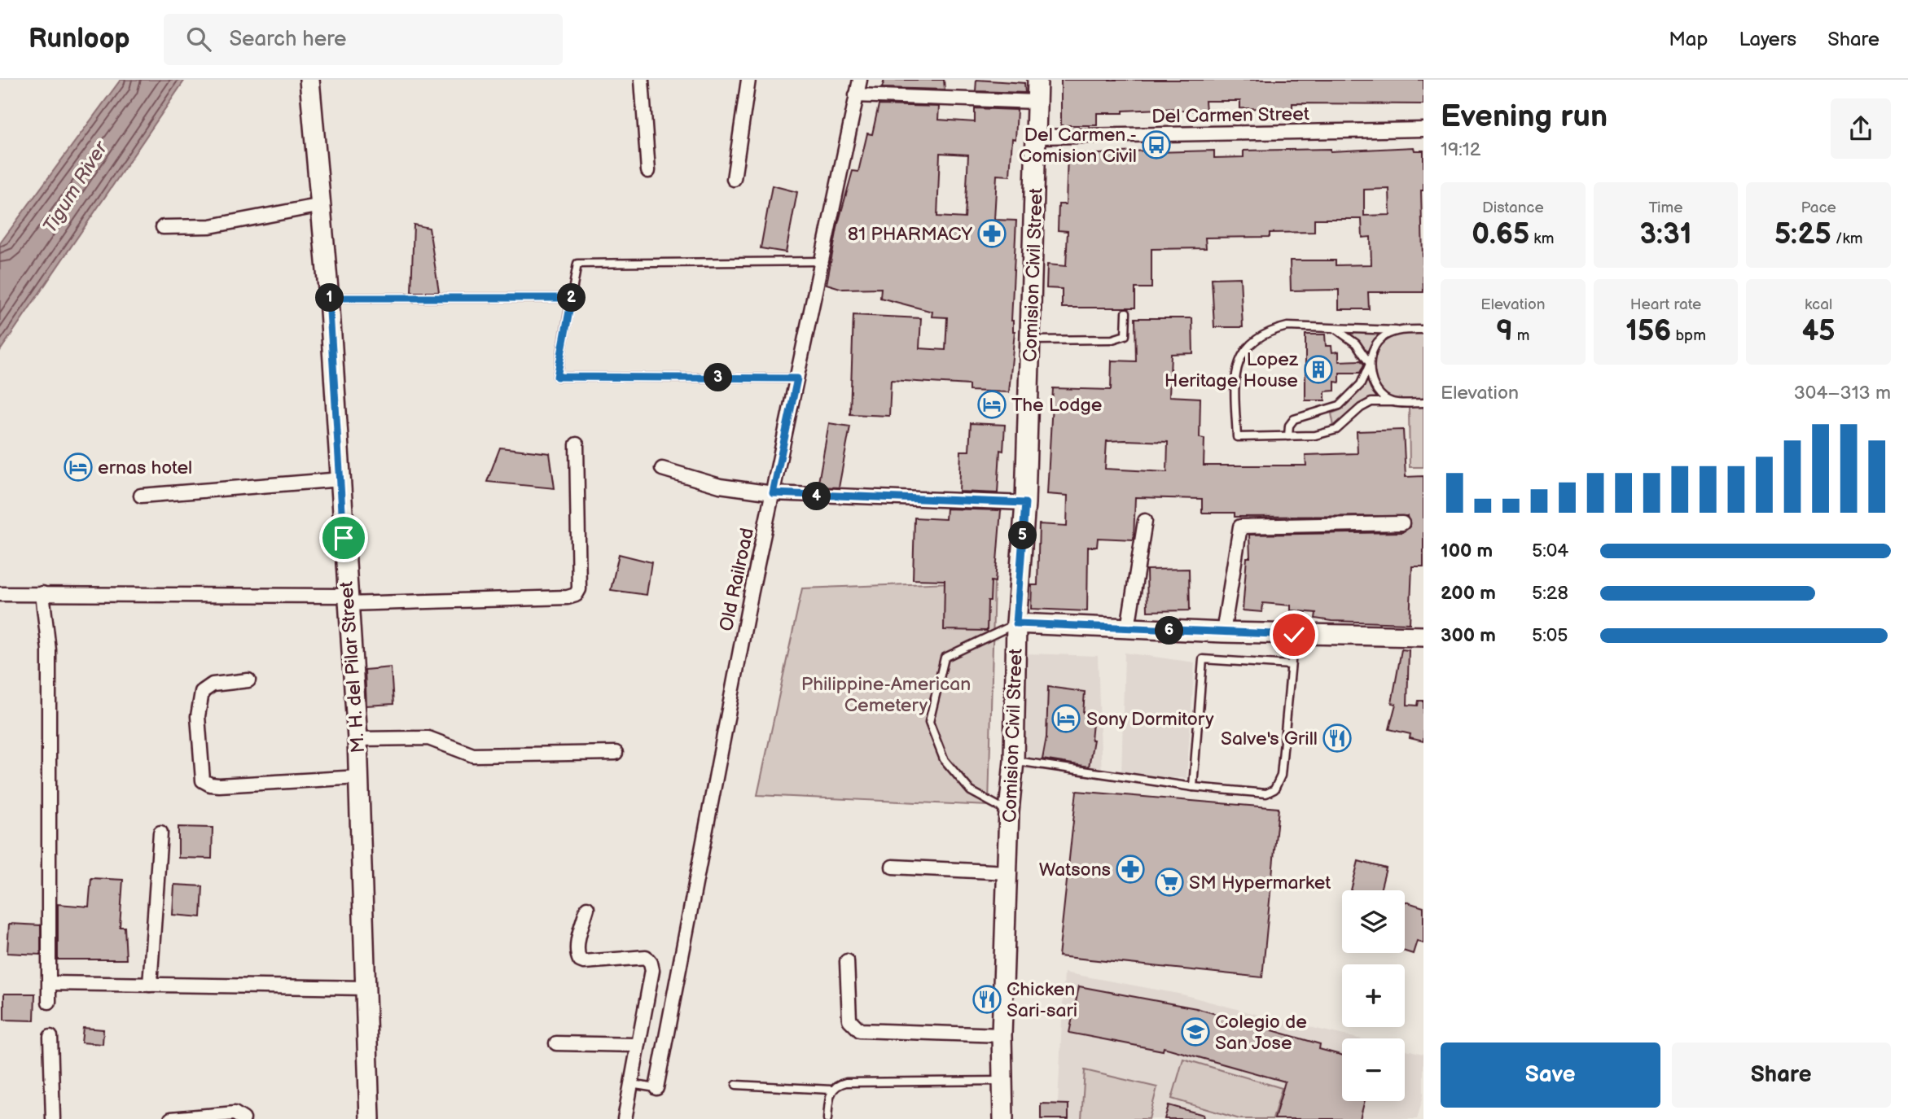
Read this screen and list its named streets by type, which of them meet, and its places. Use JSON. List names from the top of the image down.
{
  "streets": {
    "main road": ["Comision Civil Street", "M. H. del Pilar Street"],
    "street": ["Del Carmen Street", "Old Railroad"]
  },
  "crossings": [
    ["Del Carmen Street", "Comision Civil Street"]
  ],
  "water": ["Tigum River"],
  "parks": ["Philippine-American Cemetery"],
  "places": {
    "bus stop": ["Del Carmen - Comision Civil"],
    "pharmacy": ["81 PHARMACY", "Watsons"],
    "building": ["Lopez Heritage House"],
    "hotel": ["The Lodge", "ernas hotel", "Sony Dormitory"],
    "restaurant": ["Salve's Grill", "Chicken Sari-sari"],
    "supermarket": ["SM Hypermarket"],
    "school or university": ["Colegio de San Jose"]
  },
  "page": {
    "header": "Runloop",
    "search": "Search here",
    "nav": ["Map", "Layers", "Share"],
    "heading": ["Evening run", "19:12"],
    "stats": [
      ["Distance", "0.65 km"],
      ["Time", "3:31"],
      ["Pace", "5:25 /km"],
      ["Elevation", "9 m"],
      ["Heart rate", "156 bpm"],
      ["kcal", "45"]
    ],
    "pins": [
      "1",
      "2",
      "3",
      "4",
      "5",
      "6"
    ],
    "chart": ["Elevation", "304–313 m"],
    "list": [
      {
        "name": "100 m",
        "note": "5:04"
      },
      {
        "name": "200 m",
        "note": "5:28"
      },
      {
        "name": "300 m",
        "note": "5:05"
      }
    ],
    "map_buttons": ["+", "−"],
    "buttons": ["Save", "Share"]
  }
}
